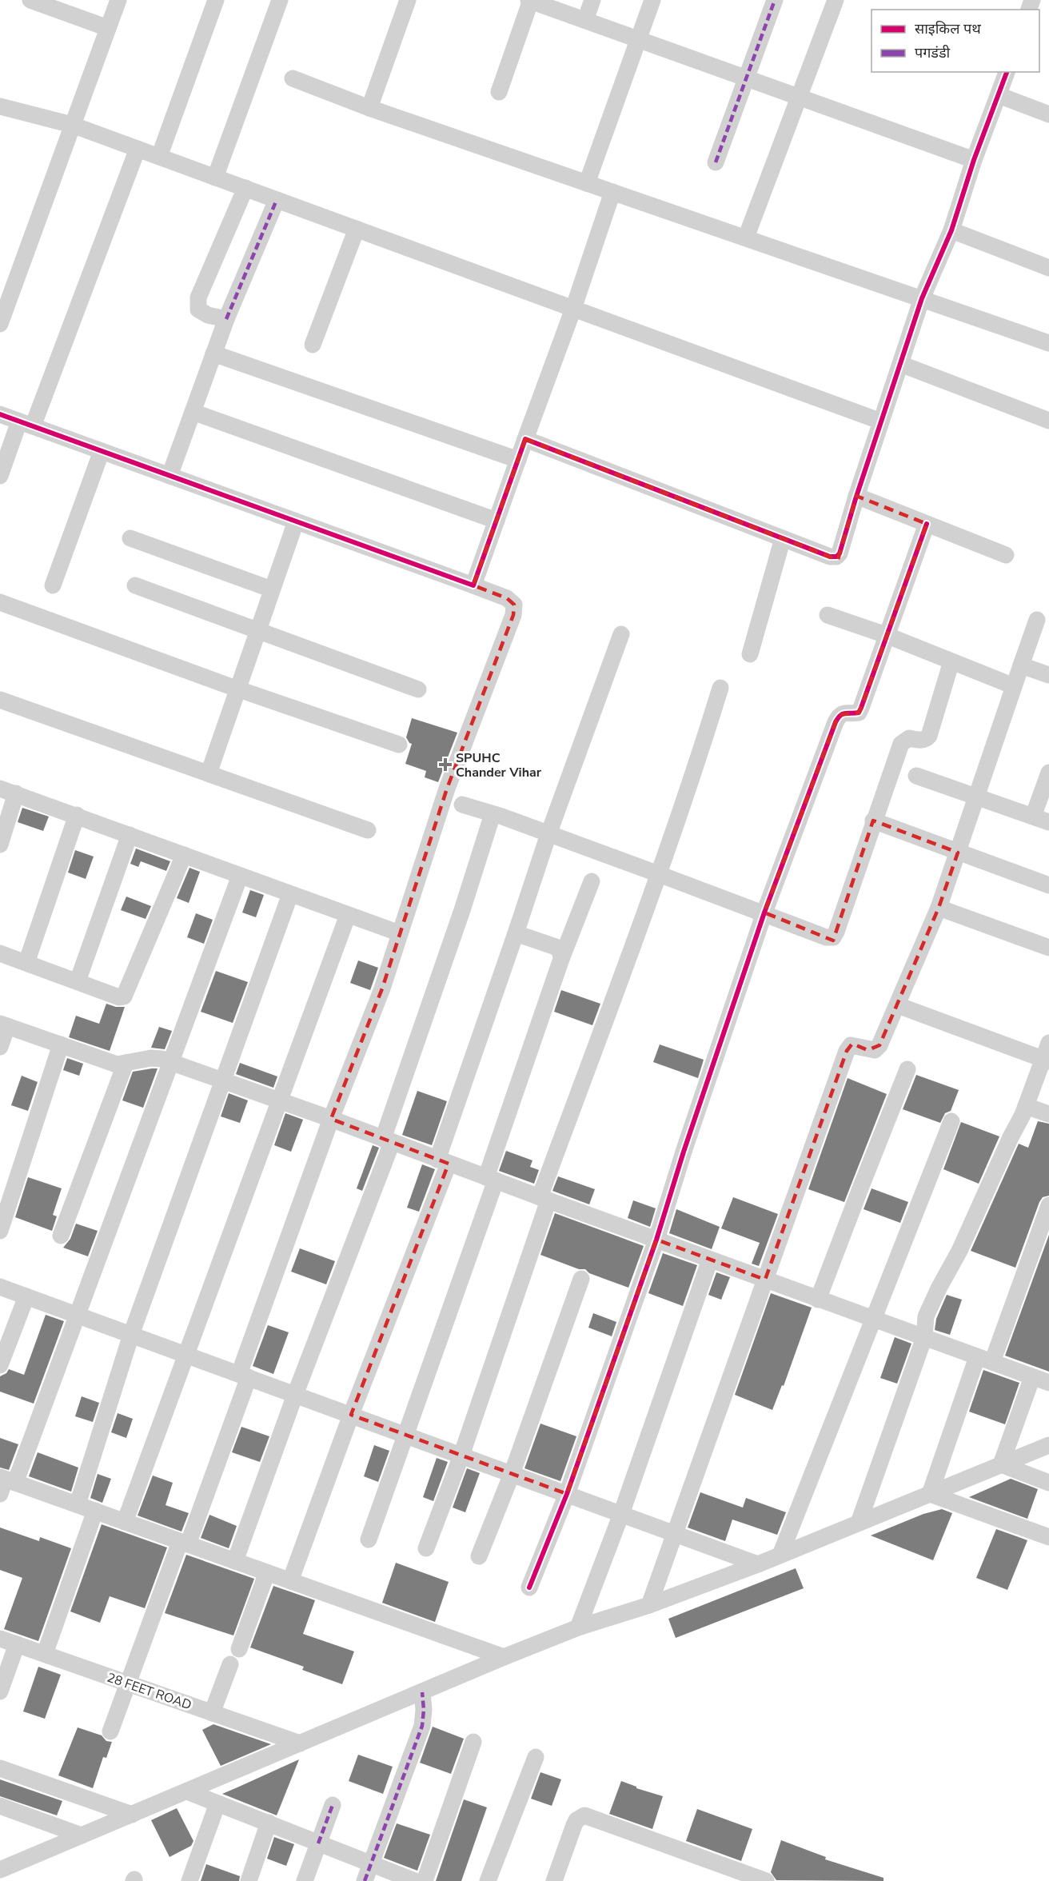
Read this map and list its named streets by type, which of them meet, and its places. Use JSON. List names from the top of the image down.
{
  "streets": {
    "street": ["28 FEET ROAD"]
  },
  "places": {
    "health": ["SPUHC Chander Vihar"]
  },
  "legend": ["साइकिल पथ", "पगडंडी"]
}
